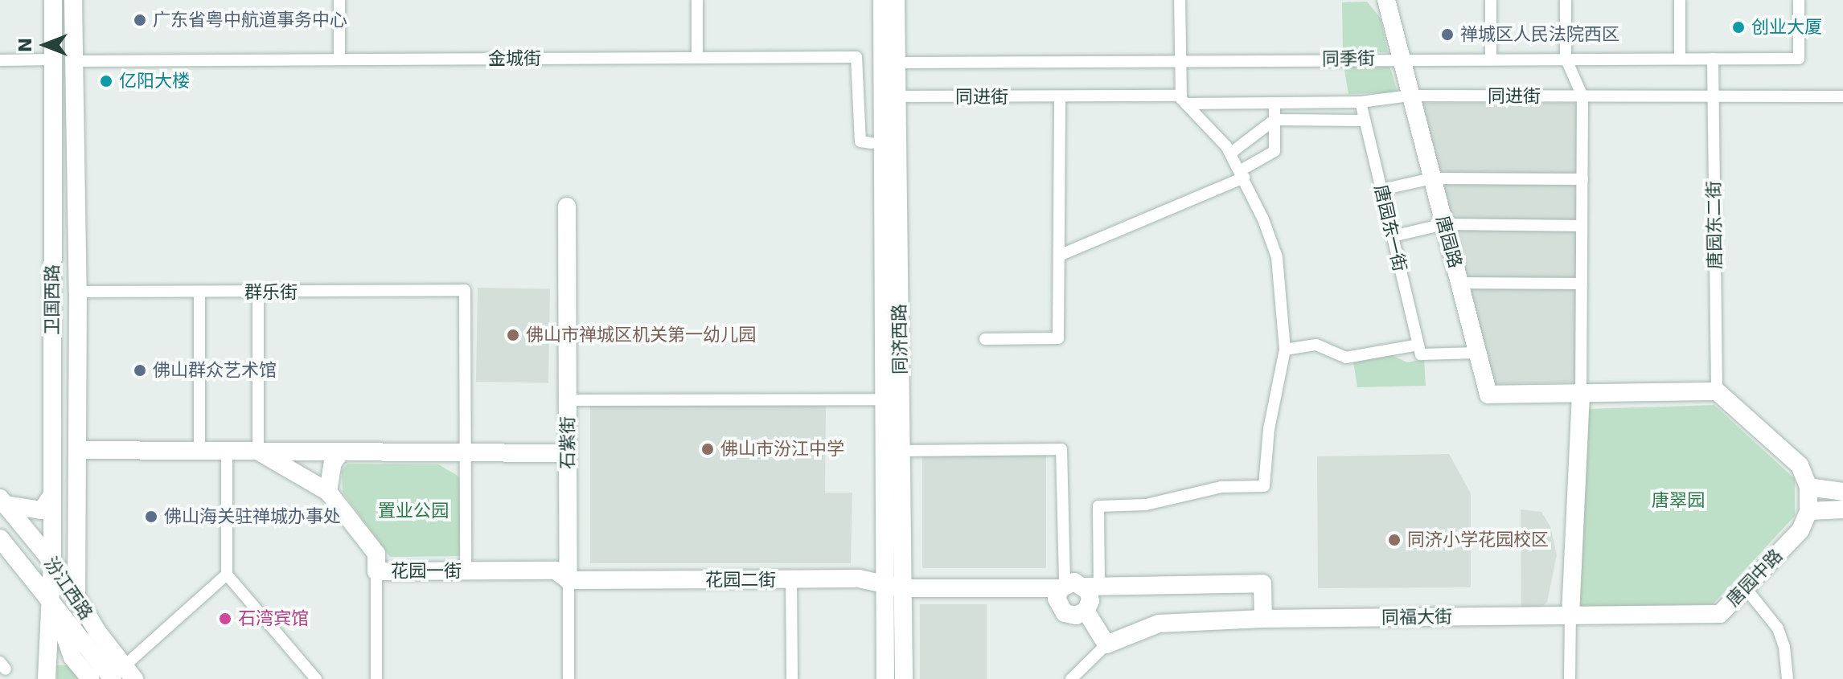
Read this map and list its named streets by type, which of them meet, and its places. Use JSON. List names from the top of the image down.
{
  "streets": {
    "main road": [
      "唐园路",
      "卫国西路",
      "同济西路",
      "石紫街",
      "花园一街",
      "唐园中路",
      "花园二街",
      "汾江西路",
      "同福大街"
    ],
    "street": [
      "金城街",
      "同季街",
      "同进街",
      "唐园东二街",
      "唐园东一街",
      "群乐街"
    ]
  },
  "crossings": [
    ["金城街", "卫国西路"],
    ["同季街", "唐园东二街"],
    ["同季街", "唐园路"],
    ["同季街", "同济西路"],
    ["同进街", "唐园东二街"],
    ["同进街", "唐园东一街"],
    ["同进街", "唐园路"],
    ["同进街", "同济西路"],
    ["群乐街", "卫国西路"],
    ["卫国西路", "汾江西路"],
    ["同济西路", "花园二街"],
    ["石紫街", "花园一街"],
    ["石紫街", "花园二街"],
    ["花园一街", "花园二街"],
    ["唐园中路", "同福大街"]
  ],
  "parks": ["唐翠园", "置业公园"],
  "places": [
    "广东省粤中航道事务中心",
    "创业大厦",
    "禅城区人民法院西区",
    "亿阳大楼",
    "佛山市禅城区机关第一幼儿园",
    "佛山群众艺术馆",
    "佛山市汾江中学",
    "佛山海关驻禅城办事处",
    "同济小学花园校区",
    "石湾宾馆"
  ],
  "north": "left"
}
